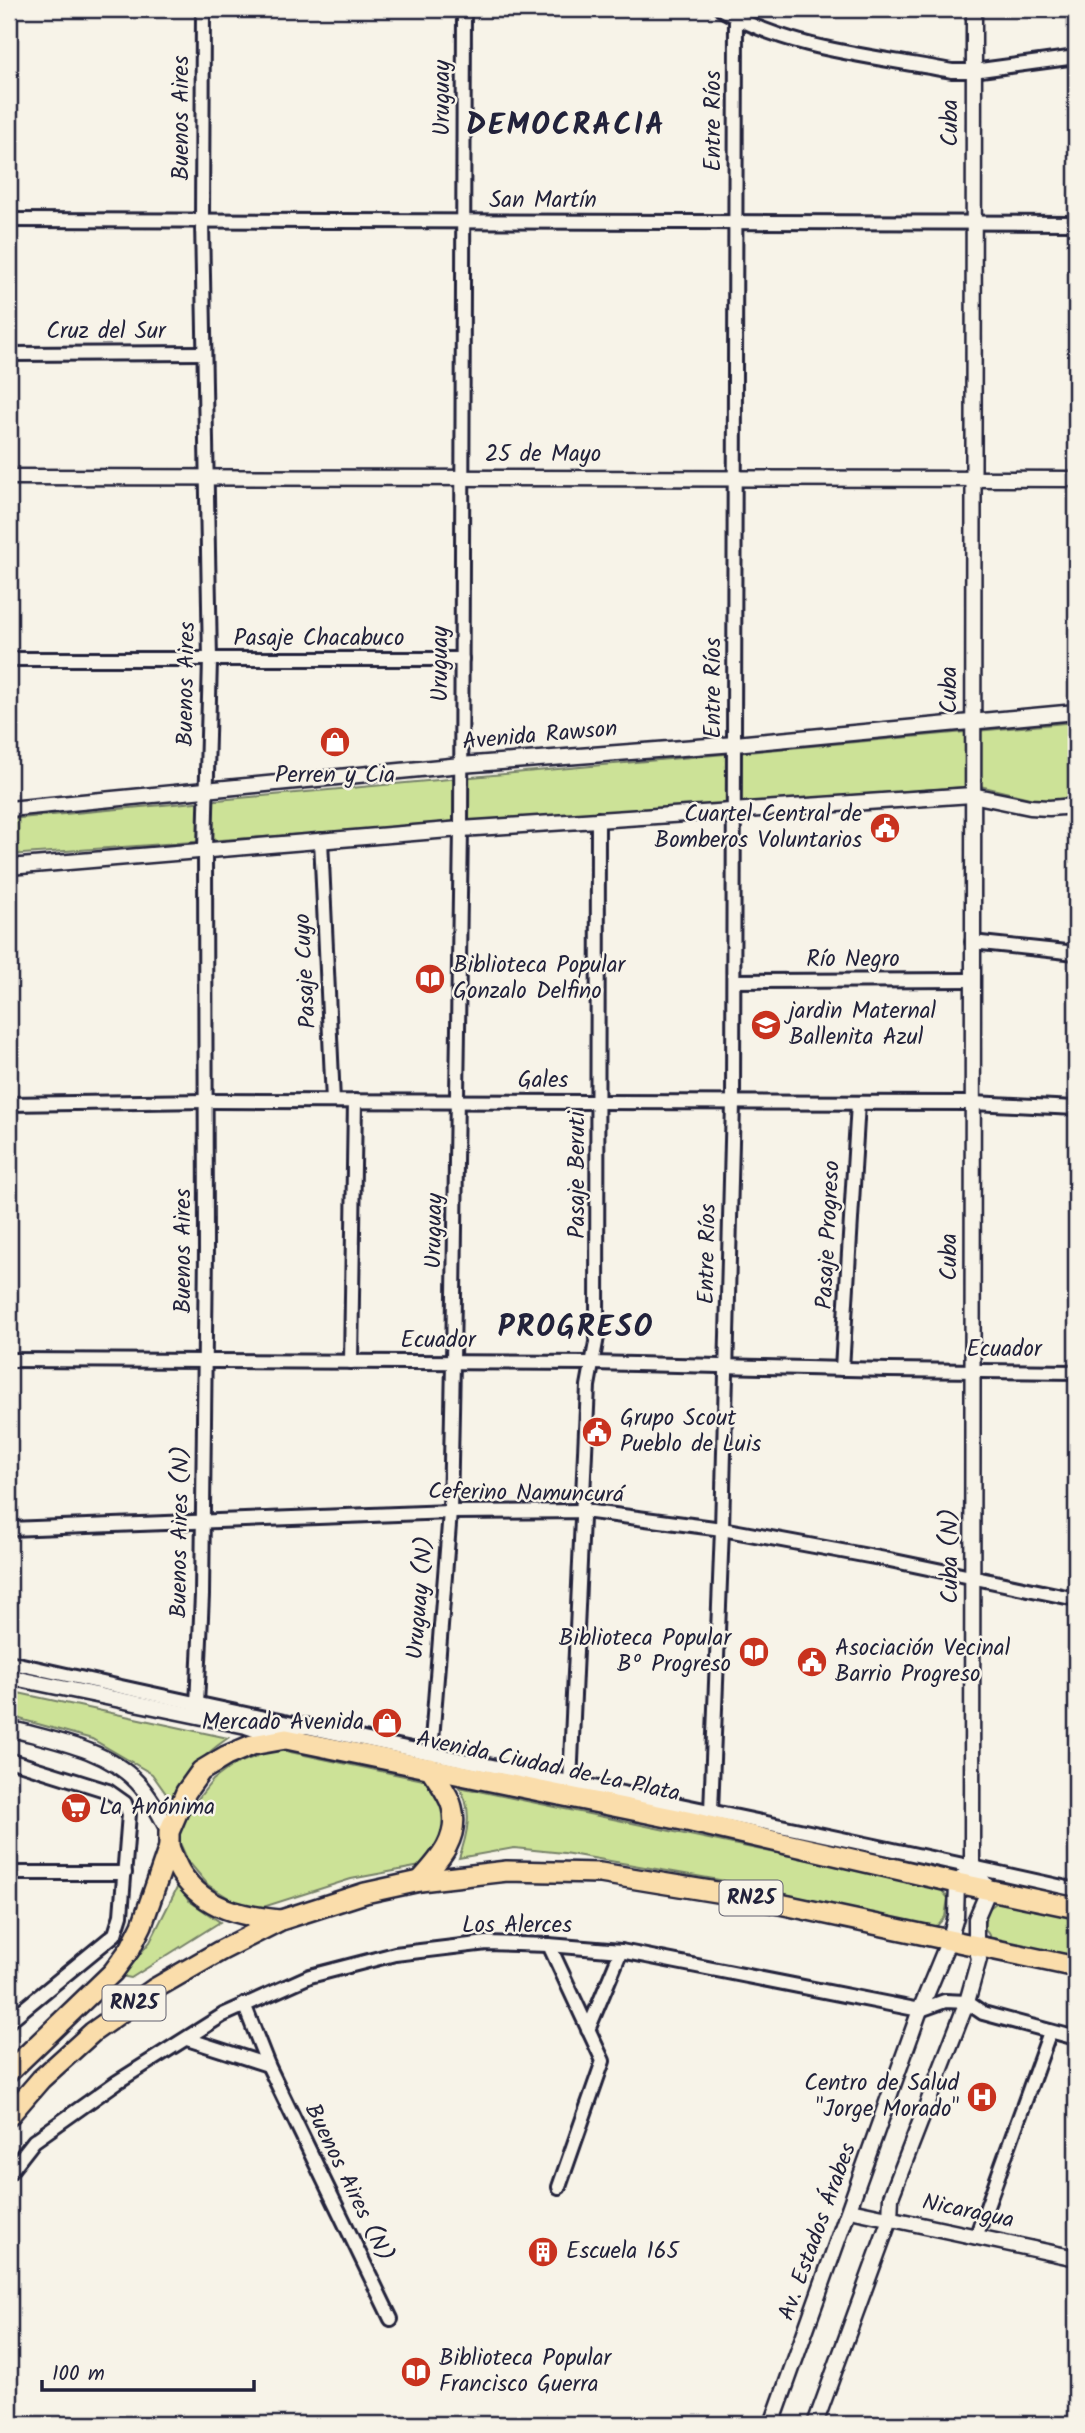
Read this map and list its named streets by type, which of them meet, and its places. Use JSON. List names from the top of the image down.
{
  "streets": {
    "highway": ["Avenida Ciudad de La Plata", "RN25"],
    "street": [
      "Uruguay",
      "Buenos Aires",
      "Entre Ríos",
      "Cuba",
      "San Martín",
      "Cruz del Sur",
      "25 de Mayo",
      "Pasaje Chacabuco",
      "Avenida Rawson",
      "Río Negro",
      "Pasaje Cuyo",
      "Gales",
      "Pasaje Beruti",
      "Pasaje Progreso",
      "Ecuador",
      "Ceferino Namuncurá",
      "Buenos Aires (N)",
      "Cuba (N)",
      "Uruguay (N)",
      "Los Alerces",
      "Nicaragua",
      "Av. Estados Árabes"
    ]
  },
  "crossings": [
    ["Uruguay", "San Martín"],
    ["Uruguay", "25 de Mayo"],
    ["Uruguay", "Pasaje Chacabuco"],
    ["Uruguay", "Avenida Rawson"],
    ["Uruguay", "Gales"],
    ["Uruguay", "Ecuador"],
    ["Uruguay", "Uruguay (N)"],
    ["Buenos Aires", "San Martín"],
    ["Buenos Aires", "Cruz del Sur"],
    ["Buenos Aires", "25 de Mayo"],
    ["Buenos Aires", "Pasaje Chacabuco"],
    ["Buenos Aires", "Avenida Rawson"],
    ["Buenos Aires", "Gales"],
    ["Buenos Aires", "Ecuador"],
    ["Buenos Aires", "Buenos Aires (N)"],
    ["Entre Ríos", "San Martín"],
    ["Entre Ríos", "25 de Mayo"],
    ["Entre Ríos", "Avenida Rawson"],
    ["Entre Ríos", "Río Negro"],
    ["Entre Ríos", "Gales"],
    ["Entre Ríos", "Ecuador"],
    ["Entre Ríos", "Ceferino Namuncurá"],
    ["Entre Ríos", "Avenida Ciudad de La Plata"],
    ["Cuba", "San Martín"],
    ["Cuba", "25 de Mayo"],
    ["Cuba", "Avenida Rawson"],
    ["Cuba", "Río Negro"],
    ["Cuba", "Gales"],
    ["Cuba", "Ecuador"],
    ["Cuba", "Cuba (N)"],
    ["Pasaje Cuyo", "Gales"],
    ["Gales", "Pasaje Beruti"],
    ["Gales", "Pasaje Progreso"],
    ["Pasaje Beruti", "Ecuador"],
    ["Pasaje Beruti", "Ceferino Namuncurá"],
    ["Pasaje Beruti", "Avenida Ciudad de La Plata"],
    ["Pasaje Progreso", "Ecuador"],
    ["Ecuador", "Buenos Aires (N)"],
    ["Ecuador", "Cuba (N)"],
    ["Ecuador", "Uruguay (N)"],
    ["Ceferino Namuncurá", "Buenos Aires (N)"],
    ["Ceferino Namuncurá", "Cuba (N)"],
    ["Ceferino Namuncurá", "Uruguay (N)"],
    ["Buenos Aires (N)", "Avenida Ciudad de La Plata"],
    ["Buenos Aires (N)", "Los Alerces"],
    ["Cuba (N)", "Avenida Ciudad de La Plata"],
    ["Uruguay (N)", "Avenida Ciudad de La Plata"],
    ["Uruguay (N)", "RN25"],
    ["Avenida Ciudad de La Plata", "RN25"],
    ["Avenida Ciudad de La Plata", "Av. Estados Árabes"],
    ["RN25", "Av. Estados Árabes"],
    ["Los Alerces", "Av. Estados Árabes"],
    ["Nicaragua", "Av. Estados Árabes"]
  ],
  "districts": ["DEMOCRACIA", "PROGRESO"],
  "places": {
    "shop": ["Perren y Cia", "Mercado Avenida"],
    "public building": ["Cuartel Central de Bomberos Voluntarios", "Grupo Scout Pueblo de Luis", "Asociación Vecinal Barrio Progreso"],
    "library": ["Biblioteca Popular Gonzalo Delfino", "Biblioteca Popular Bº Progreso", "Biblioteca Popular Francisco Guerra"],
    "school or university": ["jardin Maternal Ballenita Azul"],
    "supermarket": ["La Anónima"],
    "hospital": ["Centro de Salud \"Jorge Morado\""],
    "building": ["Escuela 165"]
  },
  "scale_bar": "100 m"
}
